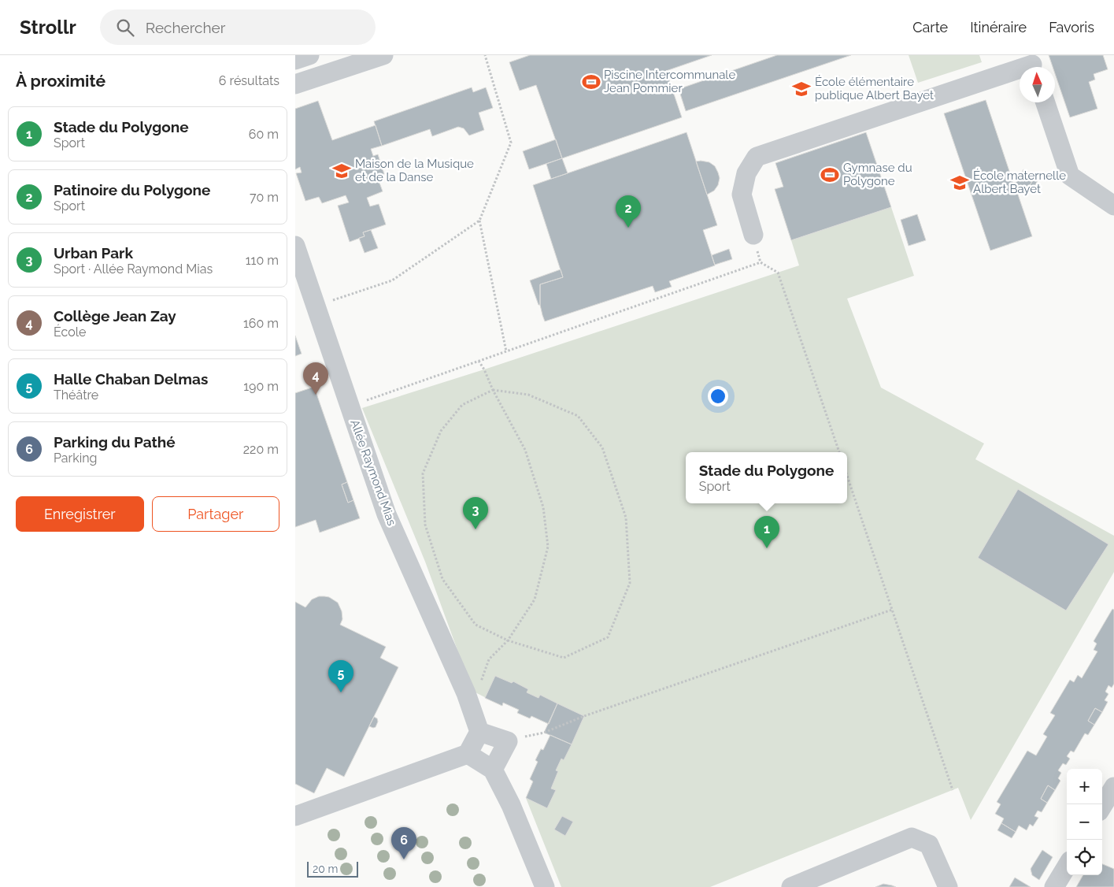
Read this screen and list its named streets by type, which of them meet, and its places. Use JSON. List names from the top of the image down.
{
  "streets": {
    "street": ["Allée Raymond Mias"]
  },
  "places": {
    "sports": ["Piscine Intercommunale Jean Pommier", "Gymnase du Polygone"],
    "school or university": ["École élémentaire publique Albert Bayet", "Maison de la Musique et de la Danse", "École maternelle Albert Bayet"]
  },
  "scale_bar": "20 m",
  "north": "top",
  "page": {
    "header": "Strollr",
    "search": "Rechercher",
    "nav": ["Carte", "Itinéraire", "Favoris"],
    "heading": ["À proximité", "6 résultats"],
    "list": [
      {
        "mark": "1",
        "name": "Stade du Polygone",
        "note": "Sport",
        "value": "60 m"
      },
      {
        "mark": "2",
        "name": "Patinoire du Polygone",
        "note": "Sport",
        "value": "70 m"
      },
      {
        "mark": "3",
        "name": "Urban Park",
        "note": "Sport · Allée Raymond Mias",
        "value": "110 m"
      },
      {
        "mark": "4",
        "name": "Collège Jean Zay",
        "note": "École",
        "value": "160 m"
      },
      {
        "mark": "5",
        "name": "Halle Chaban Delmas",
        "note": "Théâtre",
        "value": "190 m"
      },
      {
        "mark": "6",
        "name": "Parking du Pathé",
        "note": "Parking",
        "value": "220 m"
      }
    ],
    "pins": [
      "2",
      "4",
      "3",
      "1",
      "5",
      "6"
    ],
    "popup": ["Stade du Polygone", "Sport"],
    "buttons": ["Enregistrer", "Partager"],
    "map_buttons": ["+", "−"],
    "scale": "20 m"
  }
}
